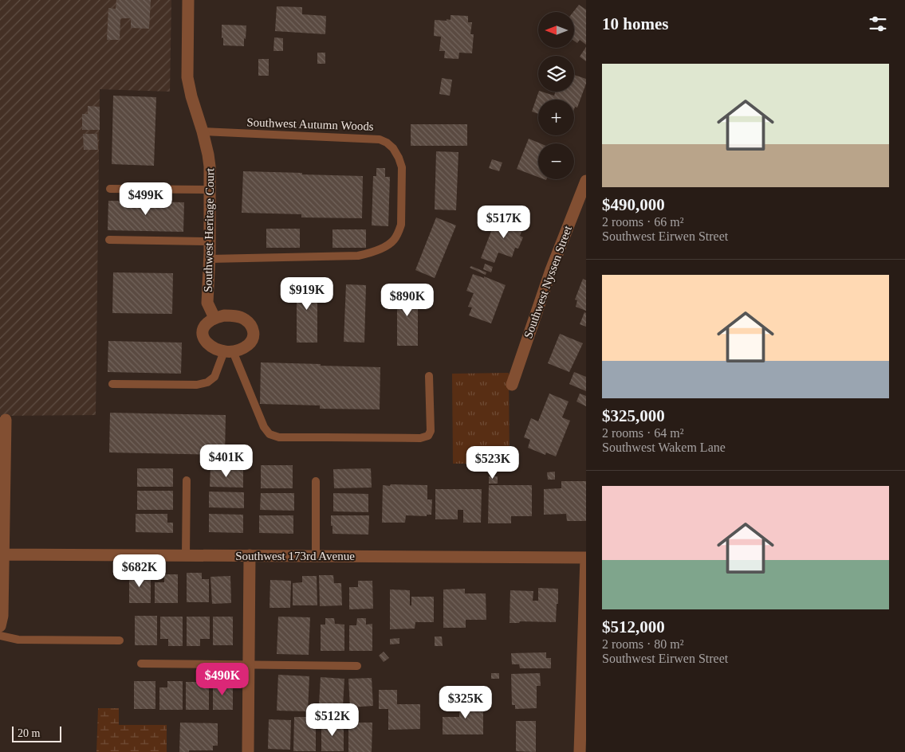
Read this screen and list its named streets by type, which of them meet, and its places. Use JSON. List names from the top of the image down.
{
  "streets": {
    "street": ["Southwest Heritage Court", "Southwest Nyssen Street", "Southwest 173rd Avenue"],
    "lane": ["Southwest Autumn Woods"]
  },
  "crossings": [
    ["Southwest Autumn Woods", "Southwest Heritage Court"]
  ],
  "scale_bar": "20 m",
  "north": "left",
  "page": {
    "heading": "10 homes",
    "map_buttons": ["+", "−"],
    "list": [
      {
        "name": "$490,000",
        "note": "2 rooms · 66 m² · Southwest Eirwen Street"
      },
      {
        "name": "$325,000",
        "note": "2 rooms · 64 m² · Southwest Wakem Lane"
      },
      {
        "name": "$512,000",
        "note": "2 rooms · 80 m² · Southwest Eirwen Street"
      }
    ],
    "price": [
      "$499K",
      "$517K",
      "$919K",
      "$890K",
      "$401K",
      "$523K",
      "$682K",
      "$490K",
      "$325K",
      "$512K"
    ],
    "scale": "20 m"
  }
}
